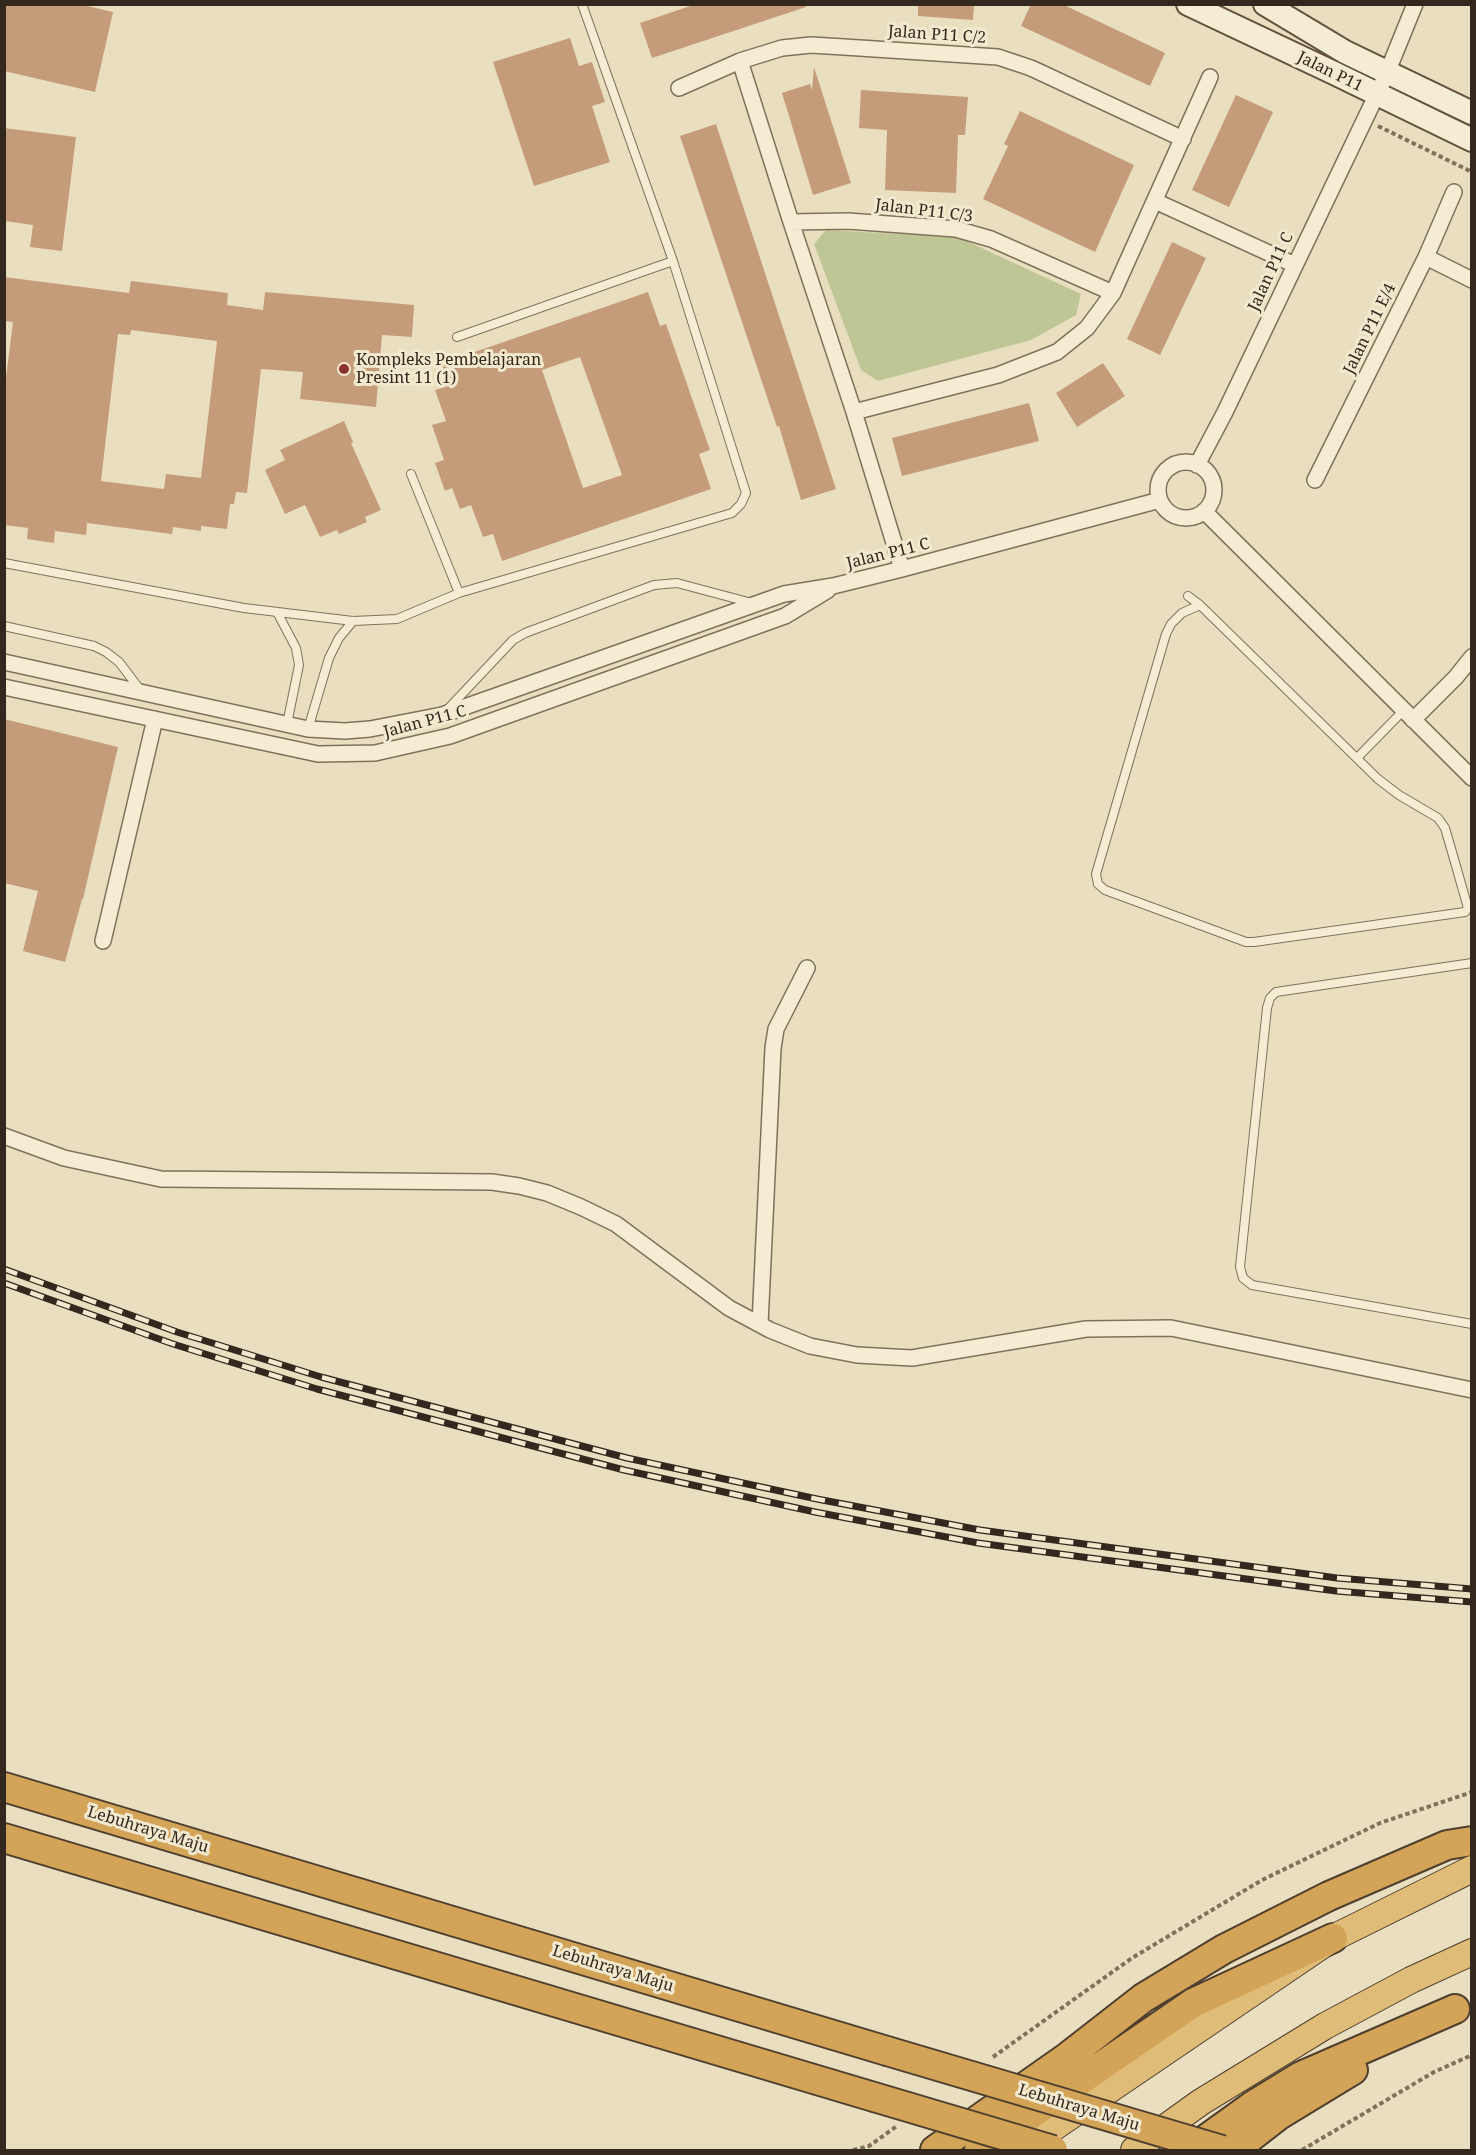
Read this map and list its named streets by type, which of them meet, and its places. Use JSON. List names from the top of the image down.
{
  "streets": {
    "highway": ["Lebuhraya Maju"],
    "main road": ["Jalan P11"],
    "street": [
      "Jalan P11 C/2",
      "Jalan P11 C/3",
      "Jalan P11 C",
      "Jalan P11 E/4"
    ]
  },
  "crossings": [
    ["Jalan P11", "Jalan P11 C"]
  ],
  "places": ["Kompleks Pembelajaran Presint 11 (1)"]
}
